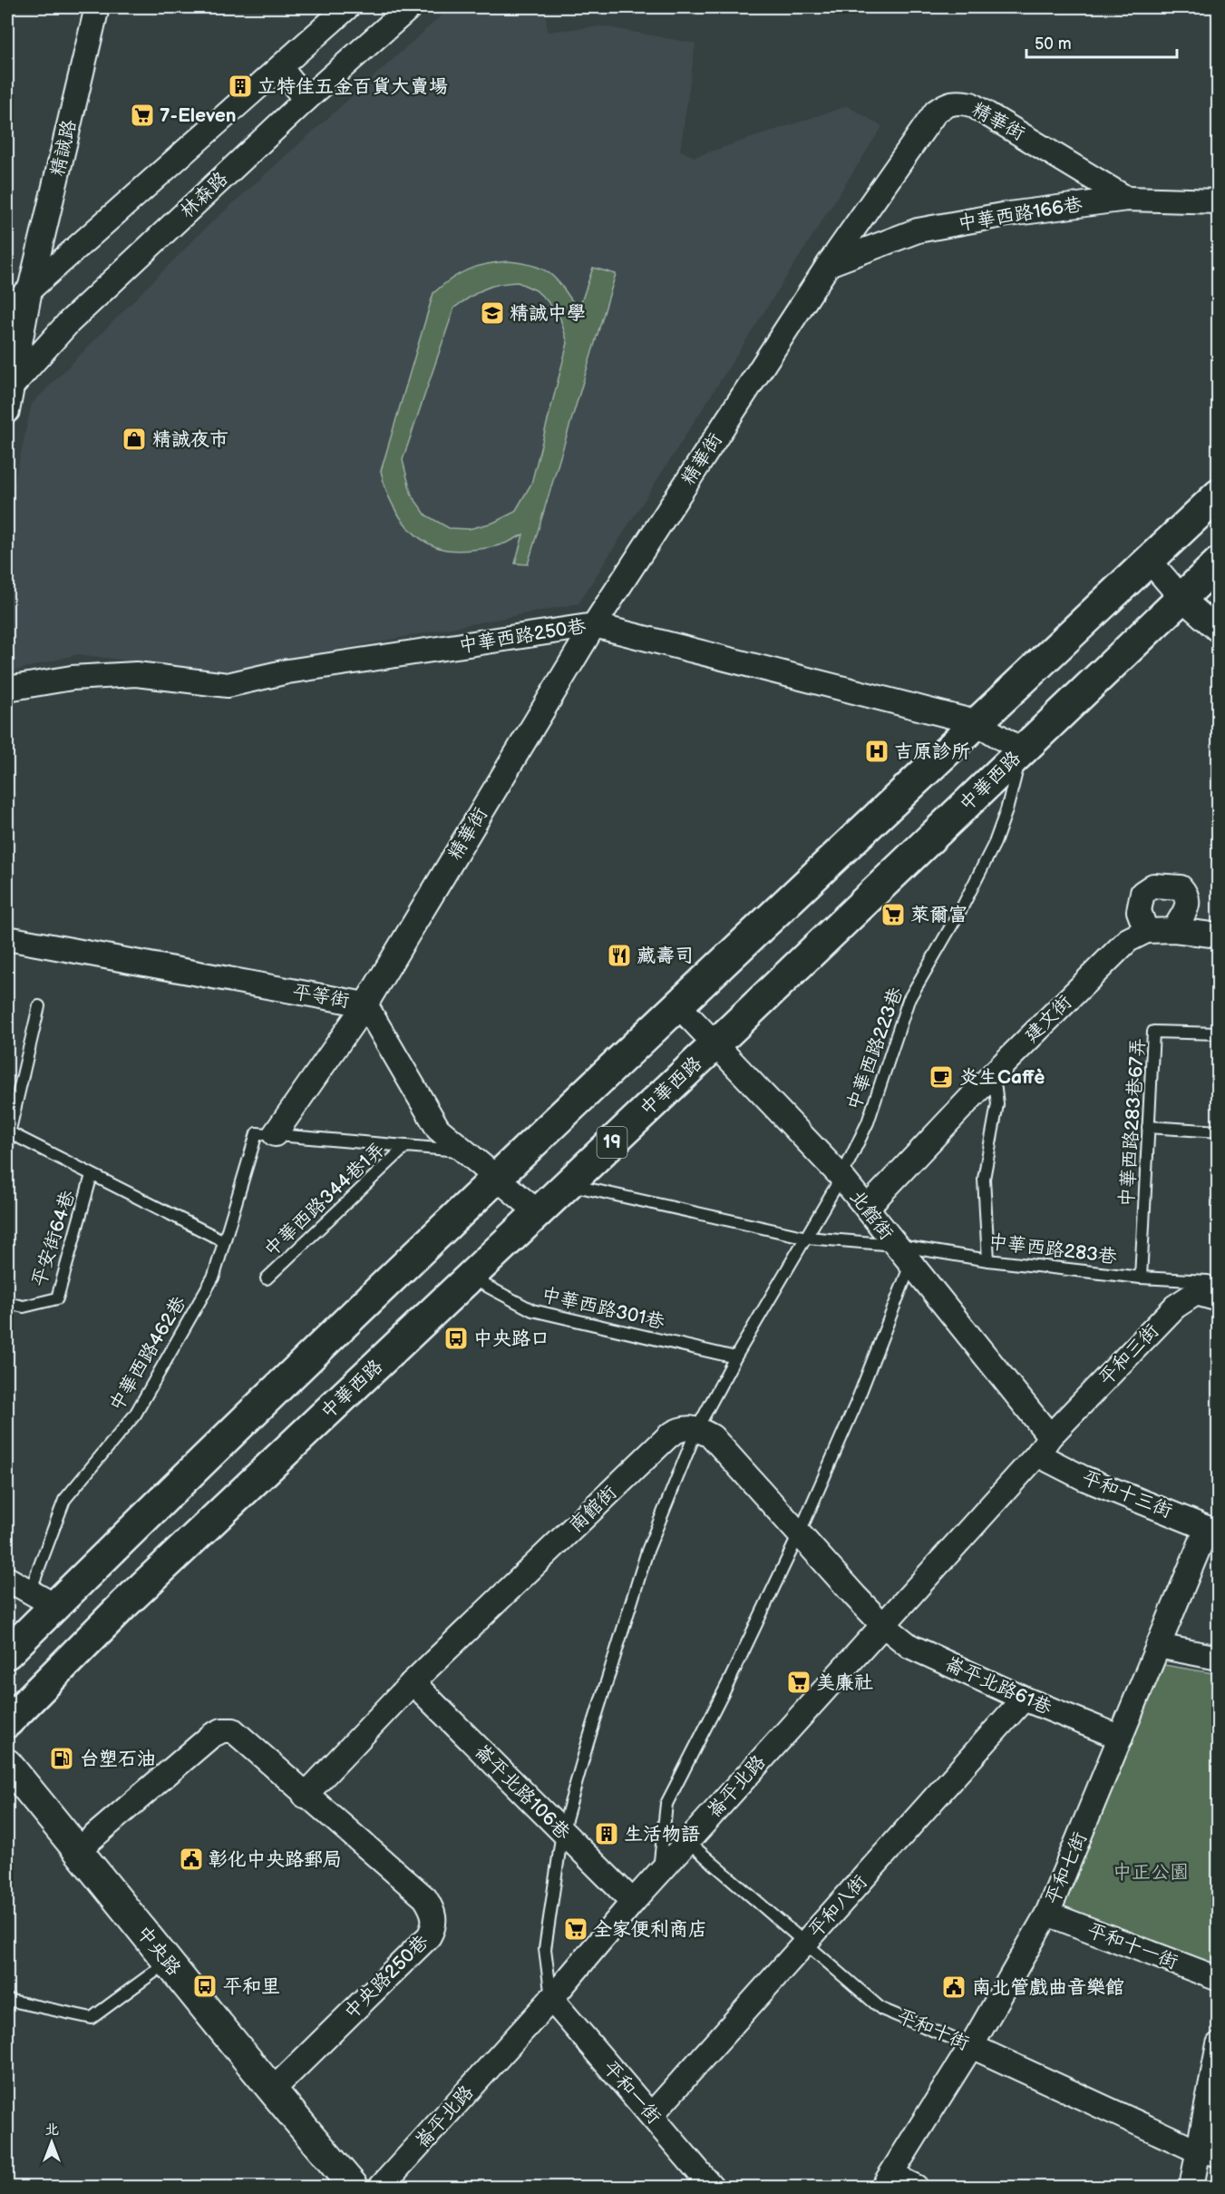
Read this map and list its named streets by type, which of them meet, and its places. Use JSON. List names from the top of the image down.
{
  "streets": {
    "main road": ["中華西路", "19"],
    "street": [
      "精華街",
      "精誠路",
      "林森路",
      "中華西路166巷",
      "中華西路250巷",
      "平等街",
      "建文街",
      "北館街",
      "平和三街",
      "平和十三街",
      "南館街",
      "崙平北路61巷",
      "崙平北路",
      "崙平北路106巷",
      "平和七街",
      "平和八街",
      "平和十一街",
      "中央路",
      "中央路250巷",
      "平和十街",
      "平和一街"
    ],
    "lane": [
      "中華西路223巷",
      "中華西路283巷67弄",
      "中華西路344巷1弄",
      "平安街64巷",
      "中華西路283巷",
      "中華西路301巷",
      "中華西路462巷"
    ]
  },
  "crossings": [
    ["精華街", "中華西路166巷"],
    ["精華街", "中華西路250巷"],
    ["精華街", "平等街"],
    ["精華街", "中華西路462巷"],
    ["精誠路", "林森路"],
    ["中華西路250巷", "中華西路"],
    ["中華西路250巷", "中華西路223巷"],
    ["中華西路", "平等街"],
    ["中華西路", "中華西路223巷"],
    ["中華西路", "北館街"],
    ["中華西路", "中華西路301巷"],
    ["建文街", "北館街"],
    ["中華西路223巷", "北館街"],
    ["中華西路223巷", "中華西路283巷"],
    ["中華西路223巷", "中華西路301巷"],
    ["中華西路223巷", "南館街"],
    ["中華西路223巷", "崙平北路"],
    ["中華西路223巷", "崙平北路106巷"],
    ["中華西路223巷", "平和一街"],
    ["中華西路283巷67弄", "中華西路283巷"],
    ["北館街", "中華西路283巷"],
    ["北館街", "平和三街"],
    ["北館街", "平和十三街"],
    ["北館街", "崙平北路"],
    ["中華西路283巷", "平和三街"],
    ["平和三街", "平和十三街"],
    ["平和三街", "崙平北路"],
    ["平和十三街", "崙平北路"],
    ["平和十三街", "平和七街"],
    ["南館街", "崙平北路106巷"],
    ["南館街", "中央路250巷"],
    ["崙平北路61巷", "崙平北路"],
    ["崙平北路61巷", "平和七街"],
    ["崙平北路61巷", "平和八街"],
    ["崙平北路", "崙平北路106巷"],
    ["崙平北路", "平和十街"],
    ["崙平北路", "平和一街"],
    ["平和七街", "平和十一街"],
    ["平和七街", "平和十街"],
    ["平和八街", "平和十街"],
    ["平和八街", "平和一街"],
    ["中央路", "中央路250巷"]
  ],
  "parks": ["中正公園"],
  "places": {
    "building": ["立特佳五金百貨大賣場", "生活物語"],
    "supermarket": [
      "7-Eleven",
      "萊爾富",
      "美廉社",
      "全家便利商店"
    ],
    "school or university": ["精誠中學"],
    "shop": ["精誠夜市"],
    "hospital": ["吉原診所"],
    "restaurant": ["藏壽司"],
    "cafe": ["炎生Caffè"],
    "bus stop": ["中央路口", "平和里"],
    "fuel station": ["台塑石油"],
    "public building": ["彰化中央路郵局", "南北管戲曲音樂館"]
  },
  "scale_bar": "50 m",
  "north": "top"
}
